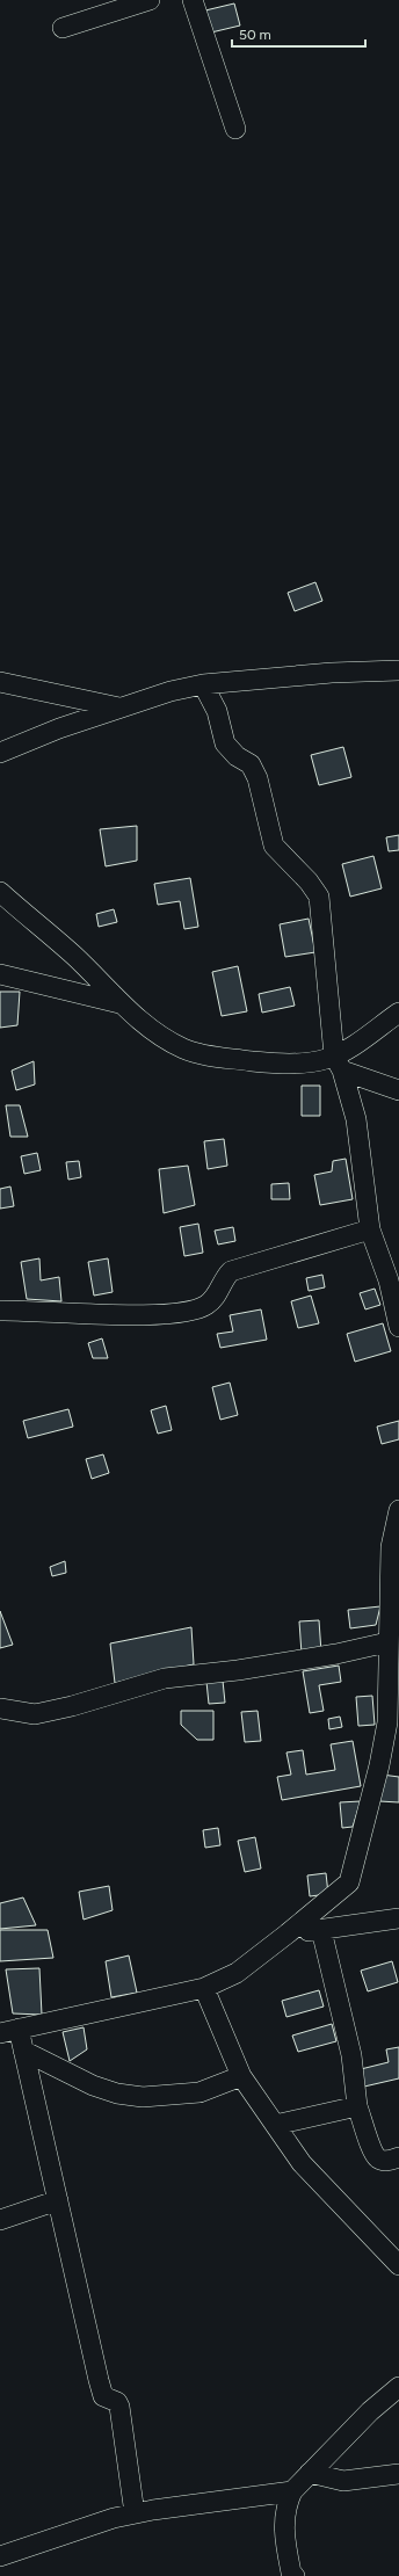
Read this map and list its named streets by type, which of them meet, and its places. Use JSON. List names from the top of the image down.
{
  "scale_bar": "50 m"
}
